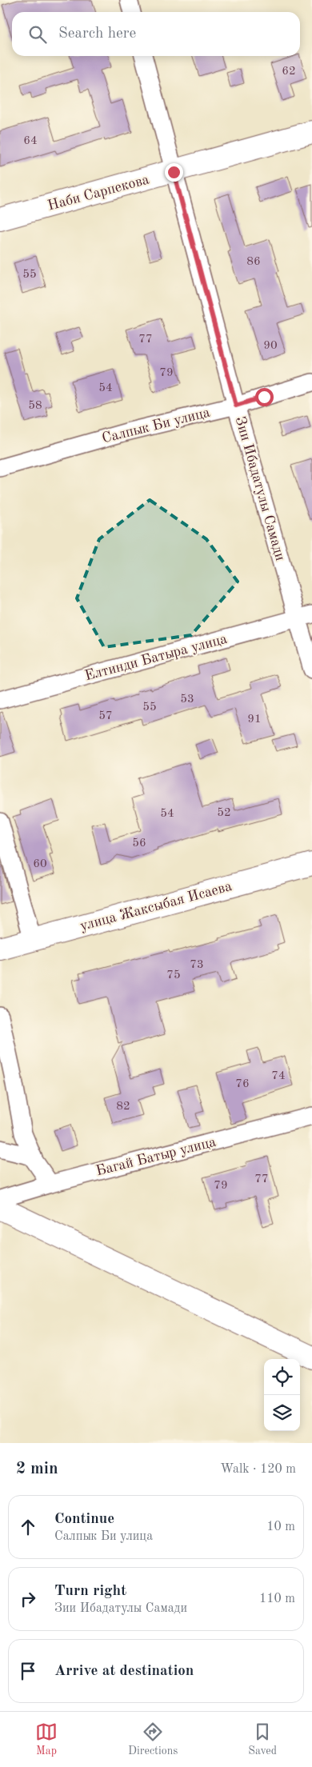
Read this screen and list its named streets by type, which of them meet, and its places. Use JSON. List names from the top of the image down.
{
  "streets": {
    "street": [
      "Наби Сарпекова",
      "Салпык Би улица",
      "Зии Ибадатулы Самади",
      "Елтинди Батыра улица",
      "улица Жаксыбая Исаева",
      "Багай Батыр улица"
    ]
  },
  "crossings": [
    ["Наби Сарпекова", "Зии Ибадатулы Самади"],
    ["Салпык Би улица", "Зии Ибадатулы Самади"],
    ["Зии Ибадатулы Самади", "Елтинди Батыра улица"]
  ],
  "house_numbers": [
    "62",
    "64",
    "86",
    "55",
    "77",
    "90",
    "79",
    "54",
    "58",
    "53",
    "55",
    "57",
    "91",
    "52",
    "54",
    "56",
    "60",
    "73",
    "75",
    "74",
    "76",
    "82",
    "77",
    "79"
  ],
  "page": {
    "search": "Search here",
    "heading": ["2 min", "Walk · 120 m"],
    "list": [
      ["Continue", "Салпык Би улица", "10 m"],
      ["Turn right", "Зии Ибадатулы Самади", "110 m"],
      "Arrive at destination"
    ],
    "nav": ["Map", "Directions", "Saved"]
  }
}
